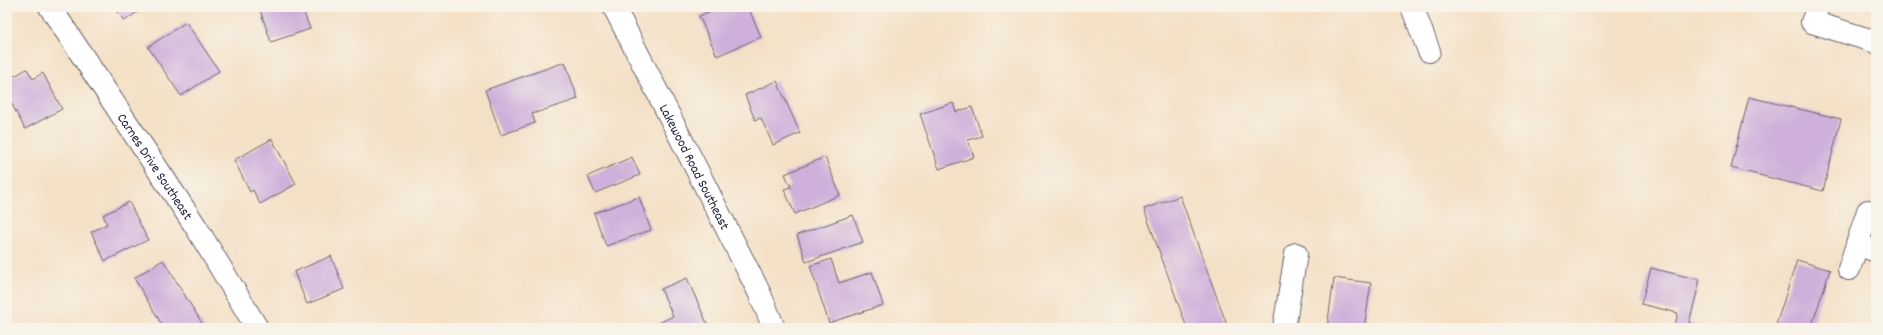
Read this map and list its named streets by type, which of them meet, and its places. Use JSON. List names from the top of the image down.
{
  "streets": {
    "street": ["Carnes Drive Southeast", "Lakewood Road Southeast"]
  }
}
